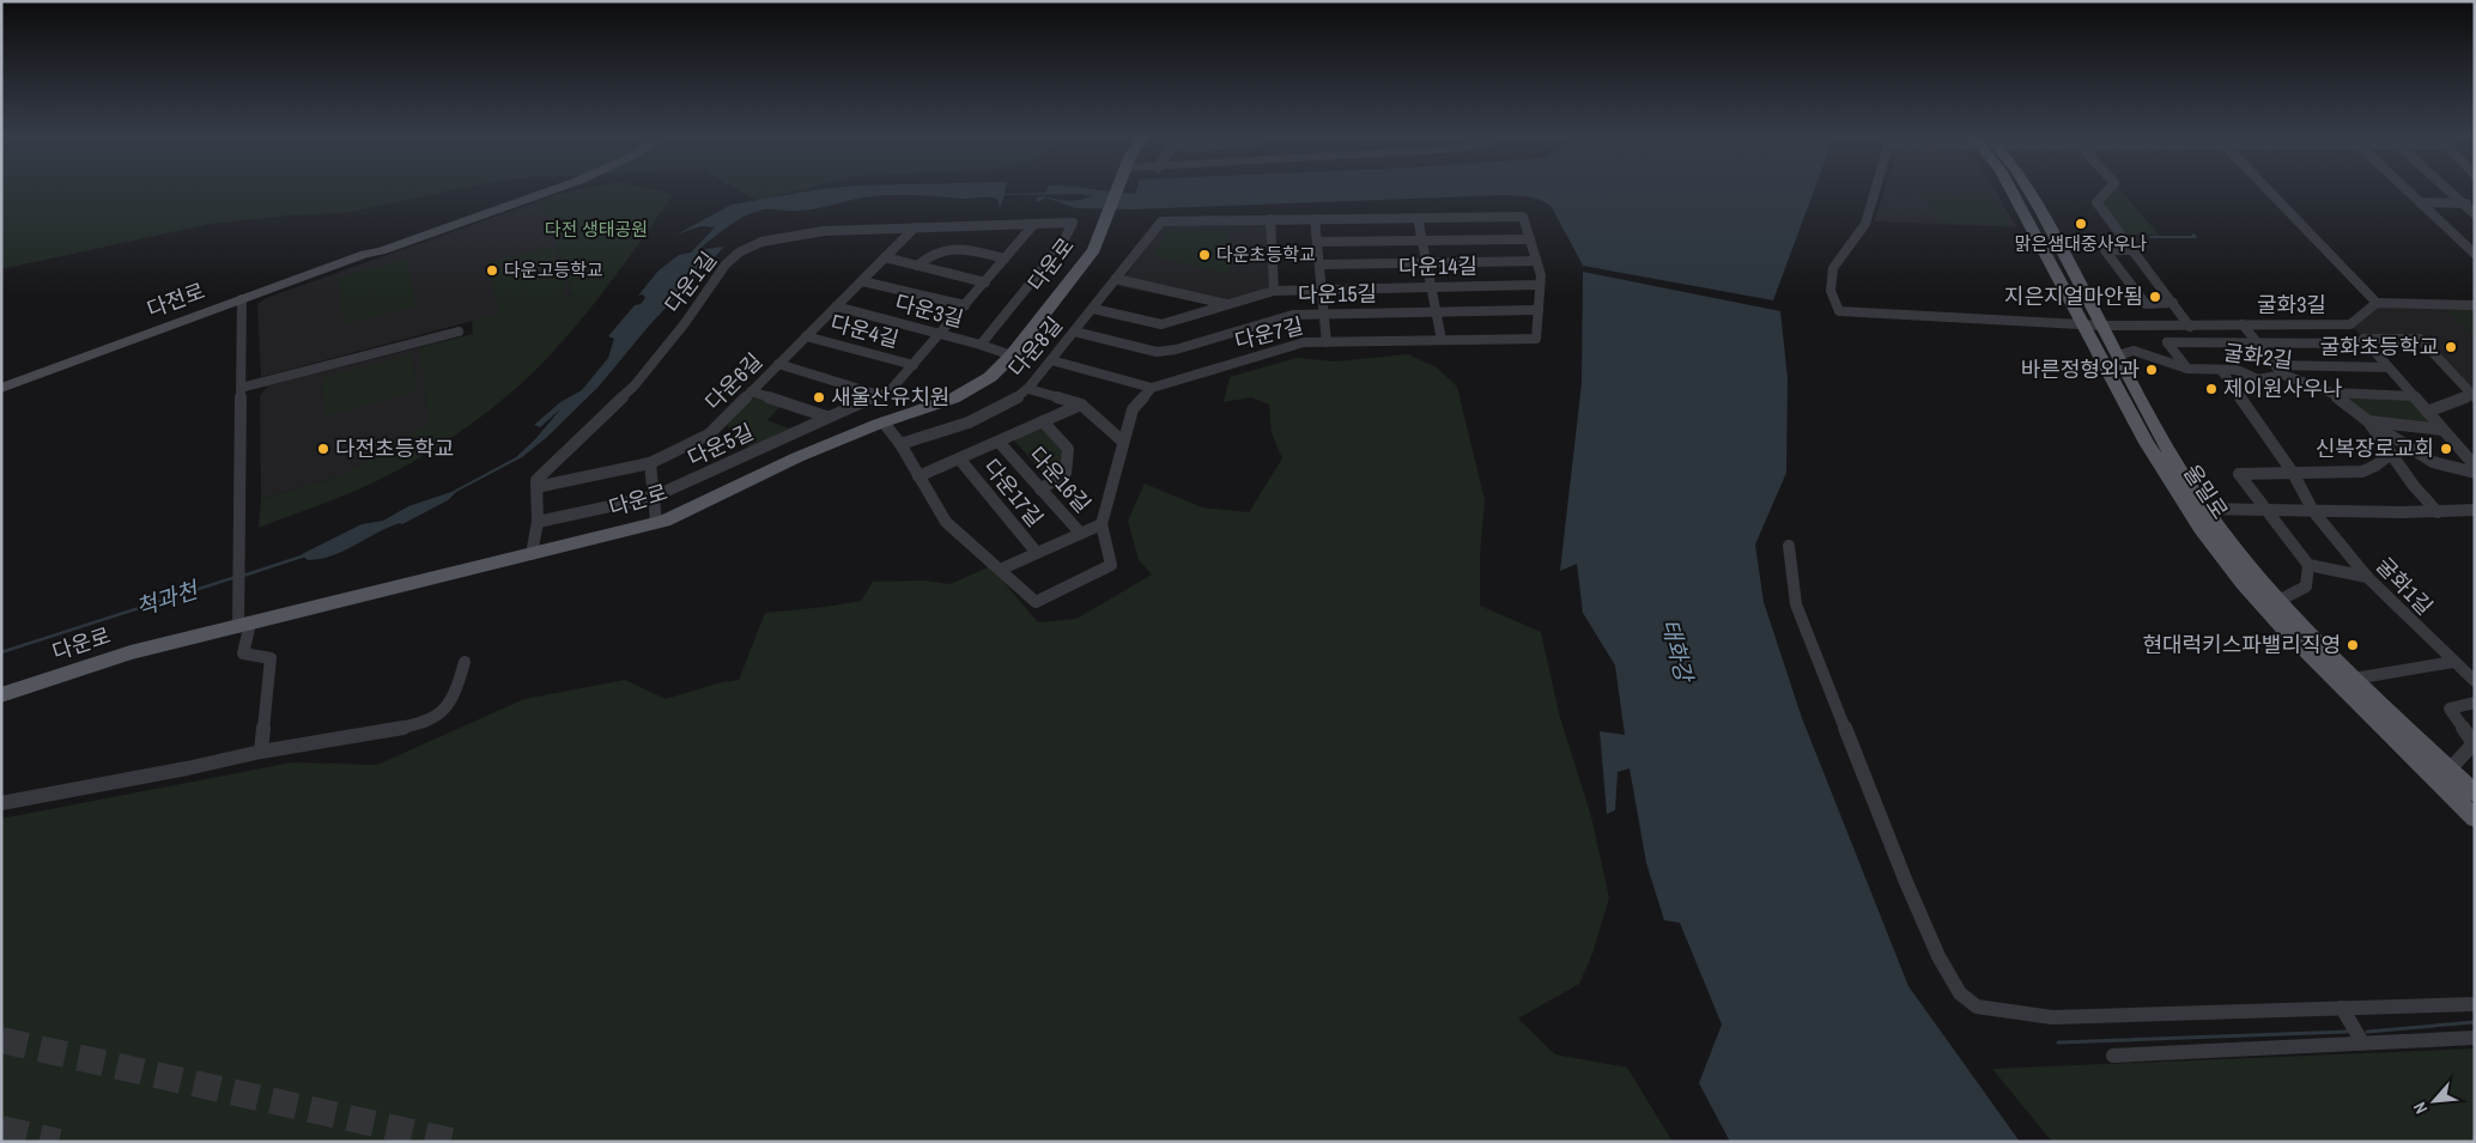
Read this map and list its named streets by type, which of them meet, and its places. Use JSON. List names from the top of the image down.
{
  "streets": {
    "main road": ["다운로", "다전로", "울밀로"],
    "street": [
      "다운14길",
      "다운1길",
      "다운15길",
      "굴화3길",
      "다운3길",
      "다운4길",
      "다운7길",
      "다운8길",
      "굴화2길",
      "다운6길",
      "다운5길",
      "다운16길",
      "다운17길",
      "굴화1길"
    ]
  },
  "crossings": [
    ["다운로", "다운3길"],
    ["다운14길", "다운7길"],
    ["다운14길", "다운8길"],
    ["다운1길", "다운3길"],
    ["다운1길", "다운6길"],
    ["다운1길", "다운5길"],
    ["다운15길", "다운7길"],
    ["다운15길", "다운8길"],
    ["굴화3길", "울밀로"],
    ["다운3길", "다운6길"],
    ["다운3길", "다운5길"],
    ["다운4길", "다운6길"],
    ["다운4길", "다운5길"],
    ["다운7길", "다운8길"],
    ["굴화2길", "굴화1길"],
    ["다운16길", "다운17길"]
  ],
  "water": ["척과천", "태화강"],
  "parks": ["다전 생태공원"],
  "places": [
    "맑은샘대중사우나",
    "다운초등학교",
    "다운고등학교",
    "지은지얼마안됨",
    "굴화초등학교",
    "바른정형외과",
    "제이원사우나",
    "새울산유치원",
    "다전초등학교",
    "신복장로교회",
    "현대럭키스파밸리직영"
  ],
  "north": "bottom left"
}
